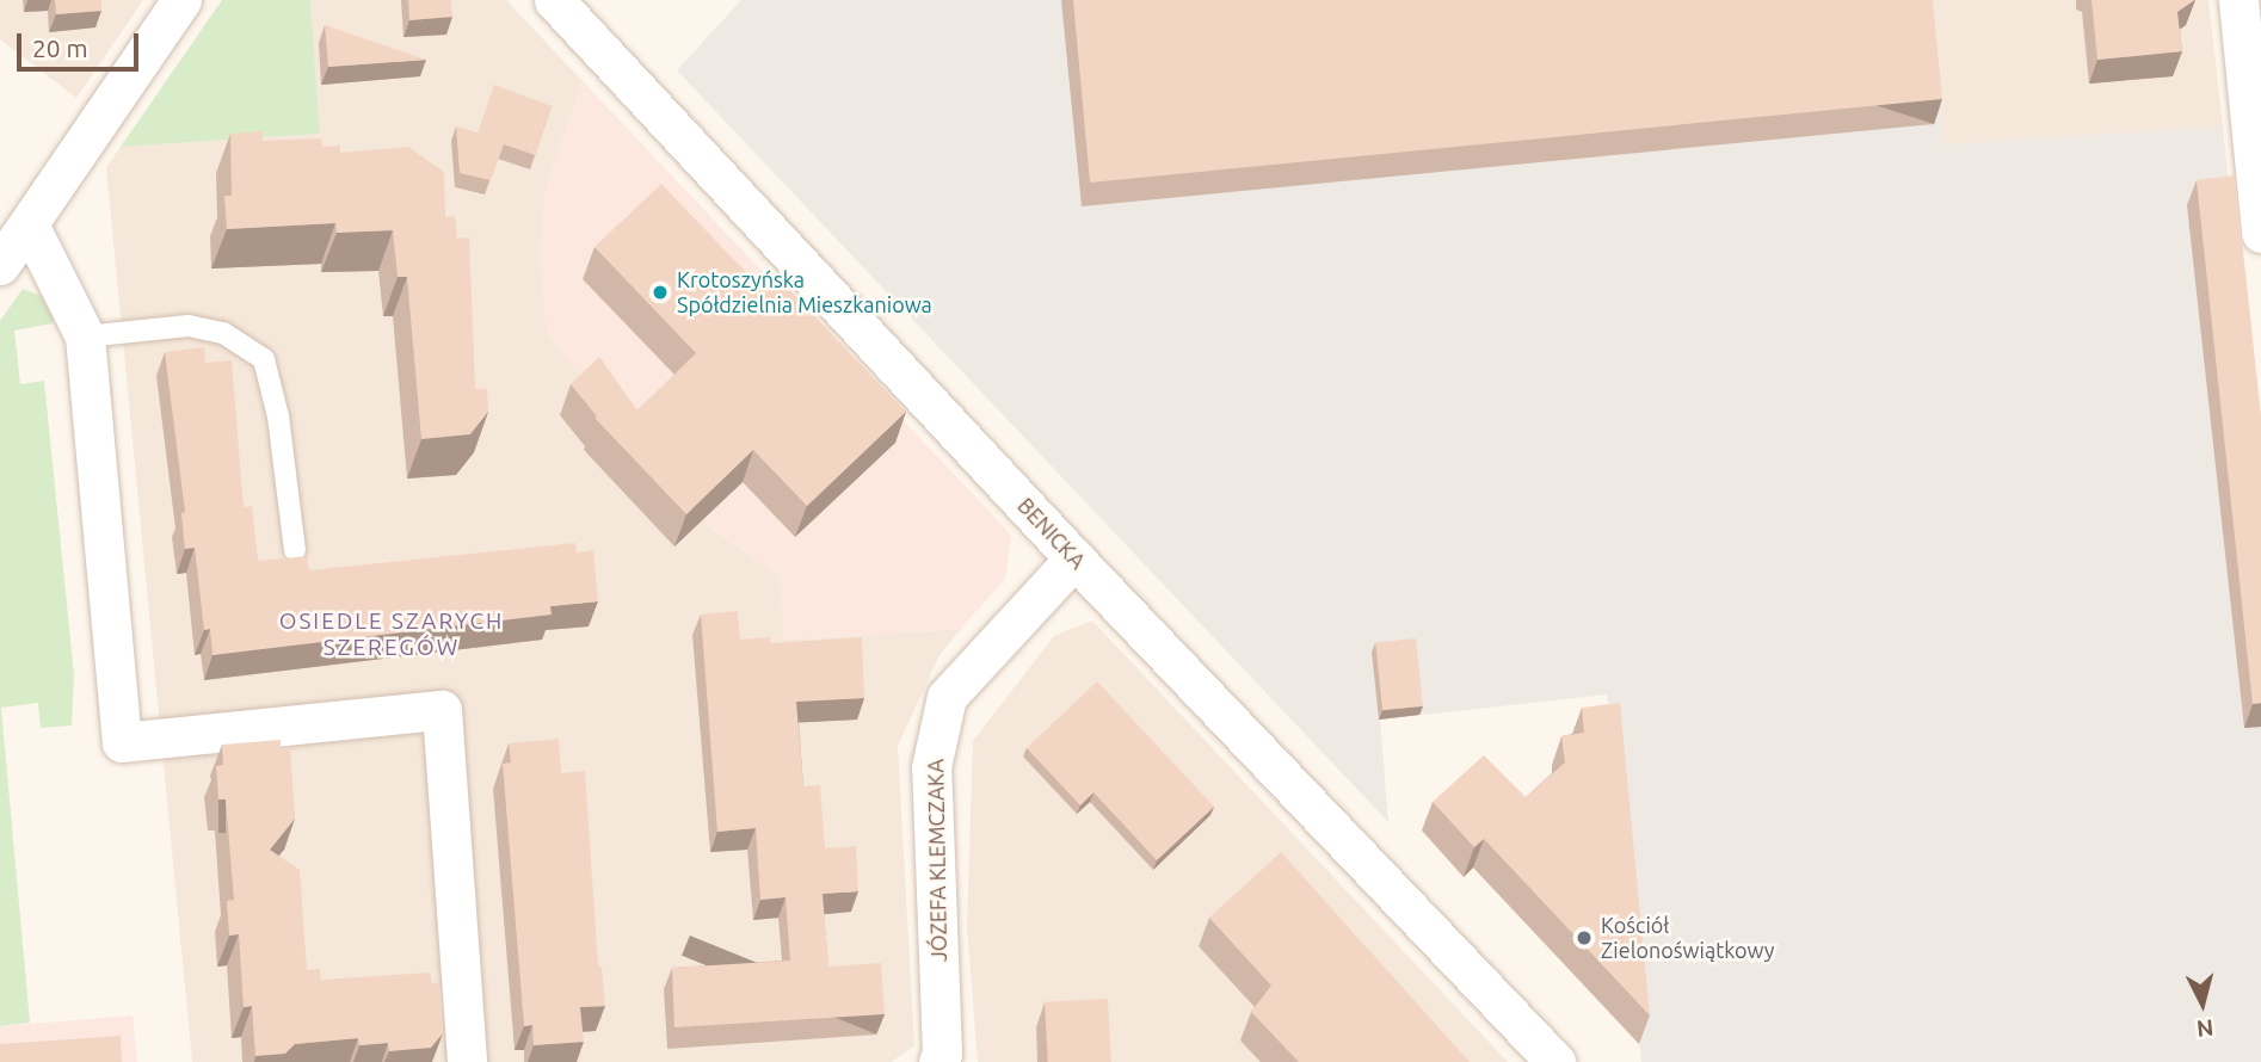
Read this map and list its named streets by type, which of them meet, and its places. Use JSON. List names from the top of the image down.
{
  "streets": {
    "street": ["BENICKA", "JÓZEFA KLEMCZAKA"]
  },
  "crossings": [
    ["BENICKA", "JÓZEFA KLEMCZAKA"]
  ],
  "districts": ["OSIEDLE SZARYCH SZEREGÓW"],
  "places": ["Krotoszyńska Spółdzielnia Mieszkaniowa", "Kościół Zielonoświątkowy"],
  "scale_bar": "20 m",
  "north": "bottom"
}
